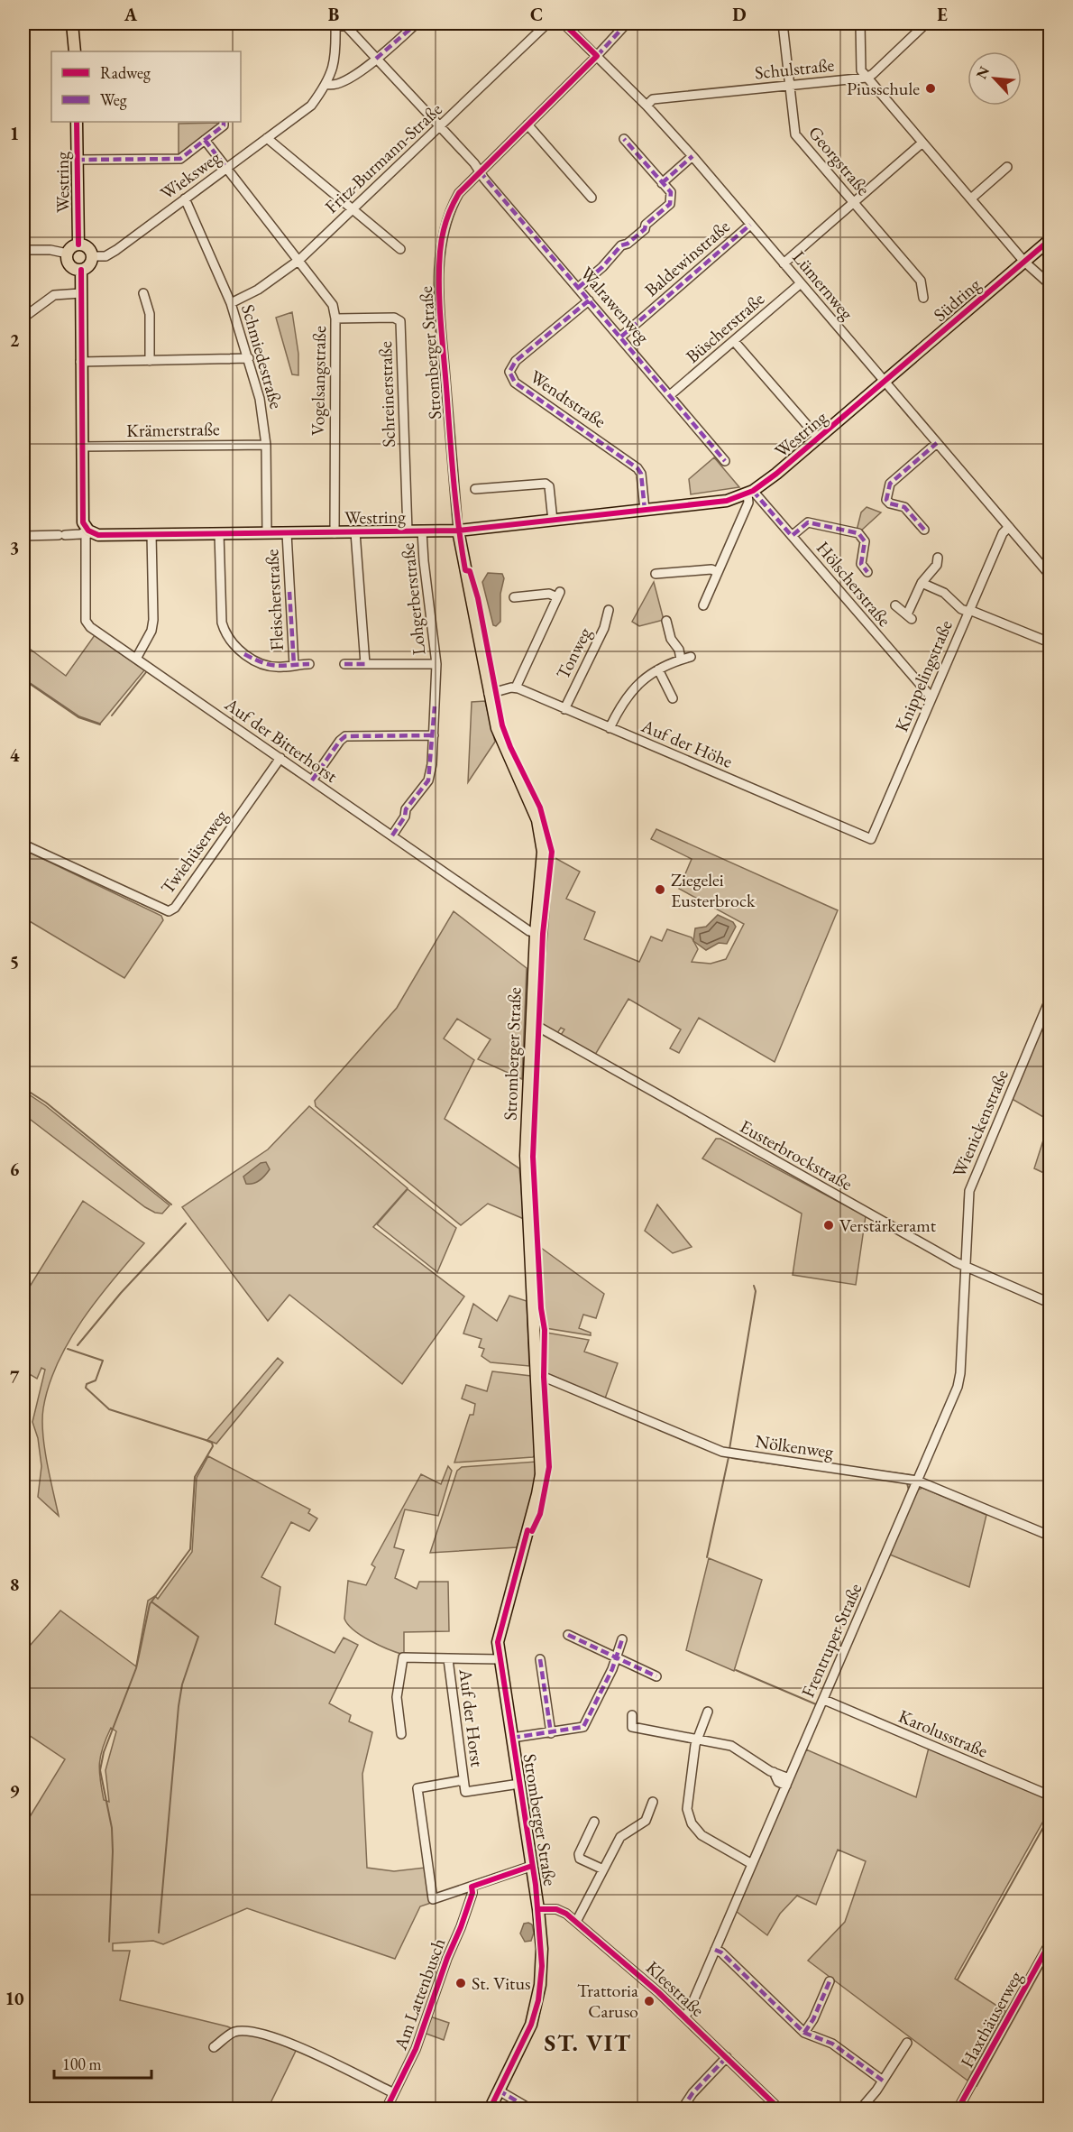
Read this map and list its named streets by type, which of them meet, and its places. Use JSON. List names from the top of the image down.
{
  "streets": {
    "main road": ["Westring", "Südring", "Stromberger Straße"],
    "street": [
      "Schulstraße",
      "Fritz-Burmann-Straße",
      "Georgstraße",
      "Wieksweg",
      "Baldewinstraße",
      "Lümernweg",
      "Walrawenweg",
      "Büscherstraße",
      "Schmiedestraße",
      "Vogelsangstraße",
      "Schreinerstraße",
      "Wendtstraße",
      "Krämerstraße",
      "Hölscherstraße",
      "Lohgerberstraße",
      "Fleischerstraße",
      "Tonweg",
      "Knippelingstraße",
      "Auf der Bitterhorst",
      "Auf der Höhe",
      "Twiehüserweg",
      "Wienickenstraße",
      "Eusterbrockstraße",
      "Nölkenweg",
      "Frentruper Straße",
      "Auf der Horst",
      "Karolusstraße",
      "Kleestraße",
      "Am Lattenbusch",
      "Haxthäuserweg"
    ]
  },
  "crossings": [
    ["Schulstraße", "Georgstraße"],
    ["Schulstraße", "Lümernweg"],
    ["Fritz-Burmann-Straße", "Walrawenweg"],
    ["Fritz-Burmann-Straße", "Schmiedestraße"],
    ["Fritz-Burmann-Straße", "Vogelsangstraße"],
    ["Wieksweg", "Westring"],
    ["Wieksweg", "Walrawenweg"],
    ["Wieksweg", "Schmiedestraße"],
    ["Wieksweg", "Vogelsangstraße"],
    ["Westring", "Lümernweg"],
    ["Westring", "Südring"],
    ["Westring", "Stromberger Straße"],
    ["Westring", "Schmiedestraße"],
    ["Westring", "Vogelsangstraße"],
    ["Westring", "Schreinerstraße"],
    ["Westring", "Wendtstraße"],
    ["Westring", "Hölscherstraße"],
    ["Westring", "Lohgerberstraße"],
    ["Westring", "Fleischerstraße"],
    ["Westring", "Auf der Bitterhorst"],
    ["Baldewinstraße", "Lümernweg"],
    ["Baldewinstraße", "Walrawenweg"],
    ["Lümernweg", "Südring"],
    ["Lümernweg", "Büscherstraße"],
    ["Lümernweg", "Stromberger Straße"],
    ["Lümernweg", "Knippelingstraße"],
    ["Walrawenweg", "Büscherstraße"],
    ["Walrawenweg", "Stromberger Straße"],
    ["Walrawenweg", "Wendtstraße"],
    ["Stromberger Straße", "Auf der Bitterhorst"],
    ["Stromberger Straße", "Eusterbrockstraße"],
    ["Stromberger Straße", "Nölkenweg"],
    ["Stromberger Straße", "Auf der Horst"],
    ["Stromberger Straße", "Kleestraße"],
    ["Schmiedestraße", "Krämerstraße"],
    ["Vogelsangstraße", "Schreinerstraße"],
    ["Hölscherstraße", "Knippelingstraße"],
    ["Lohgerberstraße", "Auf der Bitterhorst"],
    ["Tonweg", "Auf der Höhe"],
    ["Knippelingstraße", "Auf der Höhe"],
    ["Auf der Bitterhorst", "Twiehüserweg"],
    ["Wienickenstraße", "Eusterbrockstraße"],
    ["Wienickenstraße", "Frentruper Straße"],
    ["Eusterbrockstraße", "Frentruper Straße"],
    ["Nölkenweg", "Frentruper Straße"],
    ["Frentruper Straße", "Karolusstraße"],
    ["Frentruper Straße", "Kleestraße"],
    ["Auf der Horst", "Am Lattenbusch"]
  ],
  "districts": ["ST. VIT"],
  "places": [
    "Piusschule",
    "Ziegelei Eusterbrock",
    "Verstärkeramt",
    "St. Vitus",
    "Trattoria Caruso"
  ],
  "legend": ["Radweg", "Weg"],
  "scale_bar": "100 m",
  "north": "top left",
  "grid": {
    "columns": [
      "A",
      "B",
      "C",
      "D",
      "E"
    ],
    "rows": [
      "1",
      "2",
      "3",
      "4",
      "5",
      "6",
      "7",
      "8",
      "9",
      "10"
    ]
  }
}
